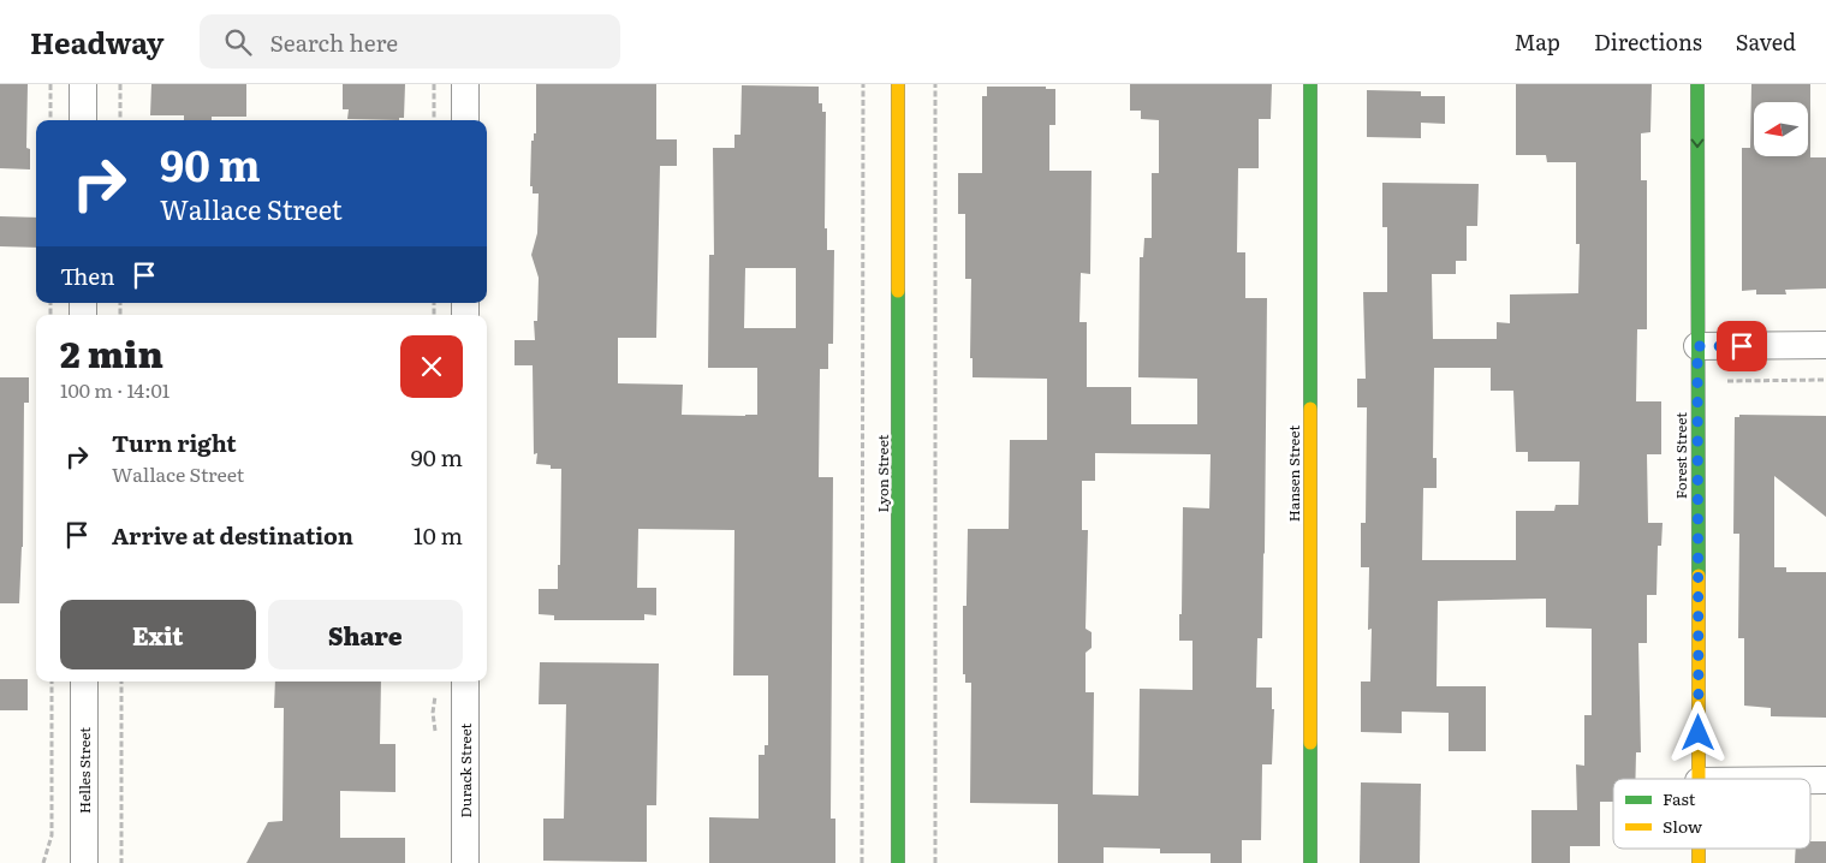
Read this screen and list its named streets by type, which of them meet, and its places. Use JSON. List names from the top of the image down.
{
  "streets": {
    "street": [
      "Forest Street",
      "Lyon Street",
      "Hansen Street",
      "Helles Street",
      "Durack Street"
    ]
  },
  "one_way": ["Forest Street"],
  "legend": ["Fast", "Slow"],
  "north": "left",
  "page": {
    "header": "Headway",
    "search": "Search here",
    "nav": ["Map", "Directions", "Saved"],
    "turn": ["90 m", "Wallace Street"],
    "then": "Then",
    "heading": ["2 min", "100 m · 14:01"],
    "list": [
      {
        "name": "Turn right",
        "note": "Wallace Street",
        "value": "90 m"
      },
      {
        "name": "Arrive at destination",
        "value": "10 m"
      }
    ],
    "buttons": ["Exit", "Share"]
  }
}
